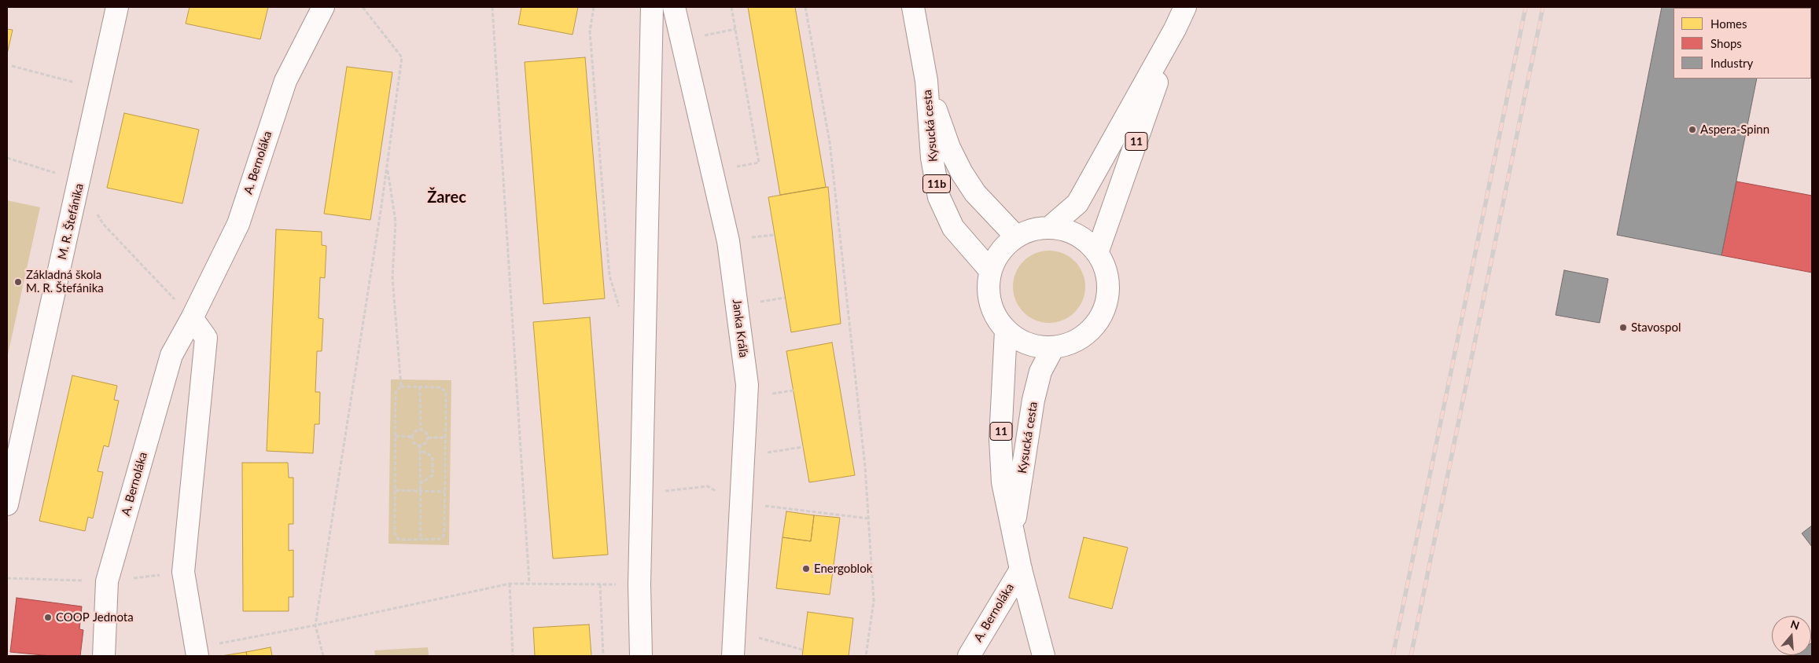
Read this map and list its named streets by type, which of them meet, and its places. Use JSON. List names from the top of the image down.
{
  "streets": {
    "street": [
      "Kysucká cesta",
      "11",
      "A. Bernoláka",
      "11b",
      "M. R. Štefánika",
      "Janka Kráľa"
    ]
  },
  "crossings": [
    ["Kysucká cesta", "11"],
    ["Kysucká cesta", "A. Bernoláka"]
  ],
  "districts": ["Žarec"],
  "places": [
    "Aspera-Spinn",
    "Základná škola M. R. Štefánika",
    "Stavospol",
    "Energoblok",
    "COOP Jednota"
  ],
  "legend": ["Homes", "Shops", "Industry"],
  "north": "top"
}
